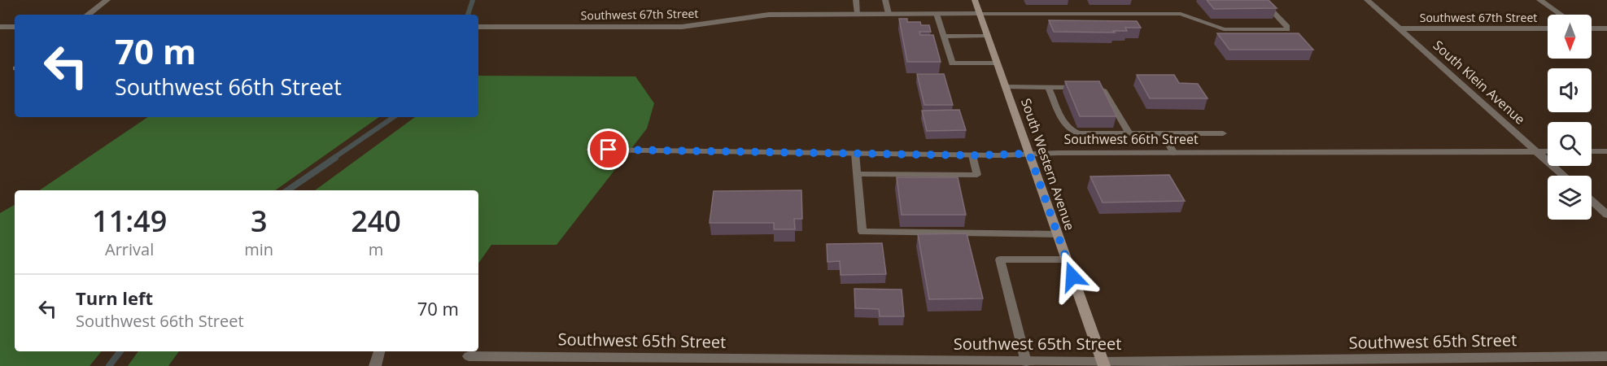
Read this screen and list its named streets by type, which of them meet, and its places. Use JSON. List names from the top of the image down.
{
  "streets": {
    "main road": ["South Western Avenue"],
    "street": [
      "Southwest 67th Street",
      "South Klein Avenue",
      "Southwest 66th Street",
      "Southwest 65th Street"
    ]
  },
  "crossings": [
    ["Southwest 67th Street", "South Klein Avenue"],
    ["Southwest 67th Street", "South Western Avenue"],
    ["South Klein Avenue", "Southwest 66th Street"],
    ["Southwest 66th Street", "South Western Avenue"],
    ["South Western Avenue", "Southwest 65th Street"]
  ],
  "north": "bottom",
  "page": {
    "turn": ["70 m", "Southwest 66th Street"],
    "eta": [
      "11:49",
      "Arrival",
      "3",
      "min",
      "240",
      "m"
    ],
    "list": [
      {
        "name": "Turn left",
        "note": "Southwest 66th Street",
        "value": "70 m"
      }
    ]
  }
}
